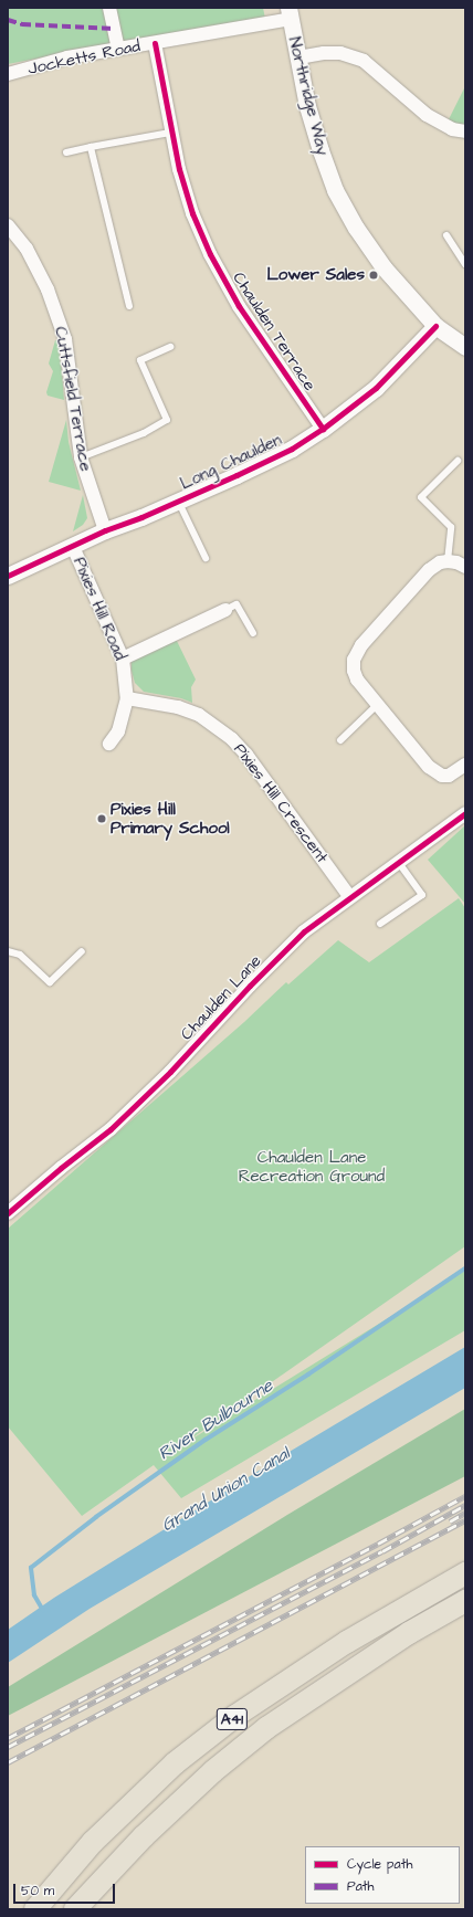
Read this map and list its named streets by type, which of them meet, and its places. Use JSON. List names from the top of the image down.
{
  "streets": {
    "highway": ["A41"],
    "street": [
      "Jocketts Road",
      "Northridge Way",
      "Chaulden Terrace",
      "Cuttsfield Terrace",
      "Long Chaulden",
      "Pixies Hill Road",
      "Pixies Hill Crescent",
      "Chaulden Lane"
    ]
  },
  "crossings": [
    ["Jocketts Road", "Northridge Way"],
    ["Jocketts Road", "Chaulden Terrace"],
    ["Northridge Way", "Long Chaulden"],
    ["Chaulden Terrace", "Long Chaulden"],
    ["Cuttsfield Terrace", "Long Chaulden"],
    ["Long Chaulden", "Pixies Hill Road"],
    ["Pixies Hill Road", "Pixies Hill Crescent"],
    ["Pixies Hill Crescent", "Chaulden Lane"]
  ],
  "water": ["River Bulbourne", "Grand Union Canal"],
  "parks": ["Chaulden Lane Recreation Ground"],
  "places": ["Lower Sales", "Pixies Hill Primary School"],
  "legend": ["Cycle path", "Path"],
  "scale_bar": "50 m"
}
